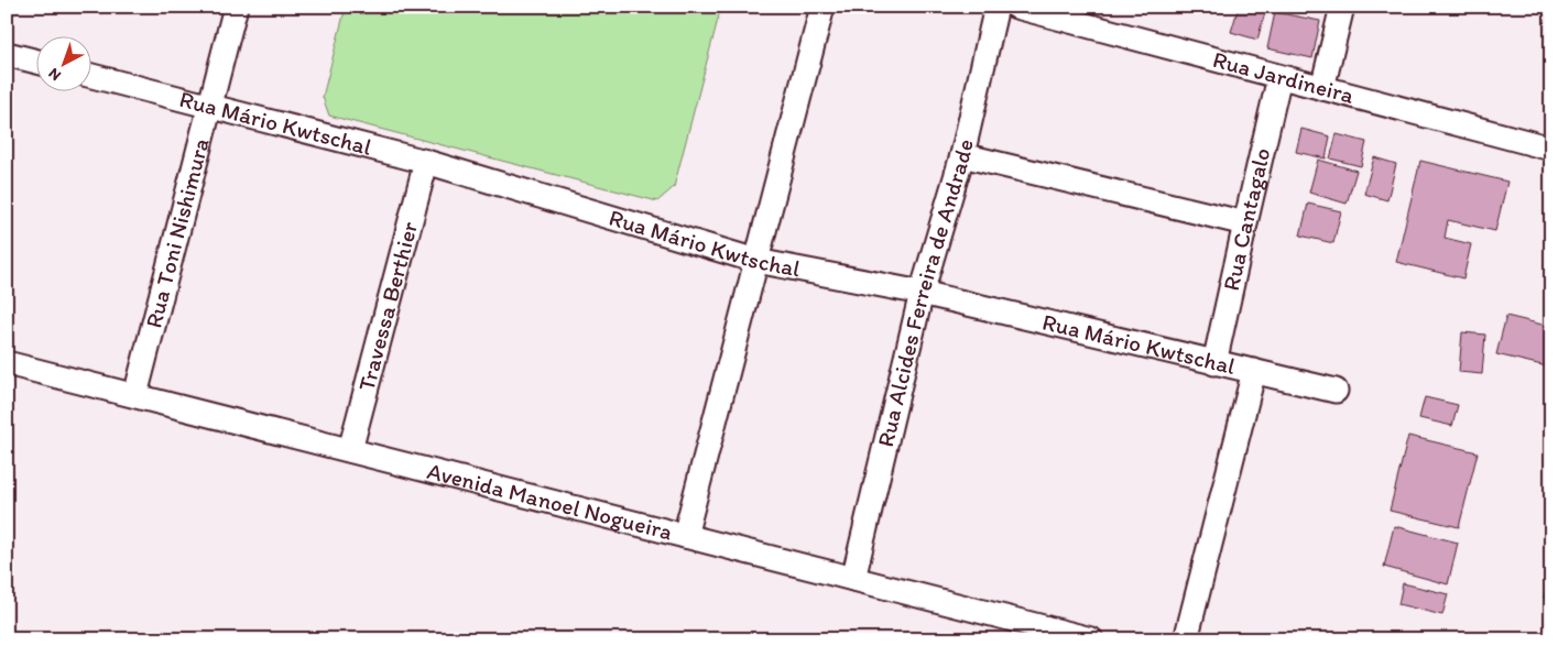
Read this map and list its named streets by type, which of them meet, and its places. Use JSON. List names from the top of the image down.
{
  "streets": {
    "street": [
      "Rua Jardineira",
      "Rua Mário Kwtschal",
      "Rua Cantagalo",
      "Rua Toni Nishimura",
      "Rua Alcides Ferreira de Andrade",
      "Travessa Berthier",
      "Avenida Manoel Nogueira"
    ]
  },
  "crossings": [
    ["Rua Jardineira", "Rua Cantagalo"],
    ["Rua Mário Kwtschal", "Rua Cantagalo"],
    ["Rua Mário Kwtschal", "Rua Toni Nishimura"],
    ["Rua Mário Kwtschal", "Rua Alcides Ferreira de Andrade"],
    ["Rua Mário Kwtschal", "Travessa Berthier"],
    ["Rua Toni Nishimura", "Avenida Manoel Nogueira"],
    ["Rua Alcides Ferreira de Andrade", "Avenida Manoel Nogueira"],
    ["Travessa Berthier", "Avenida Manoel Nogueira"]
  ],
  "north": "bottom left"
}
